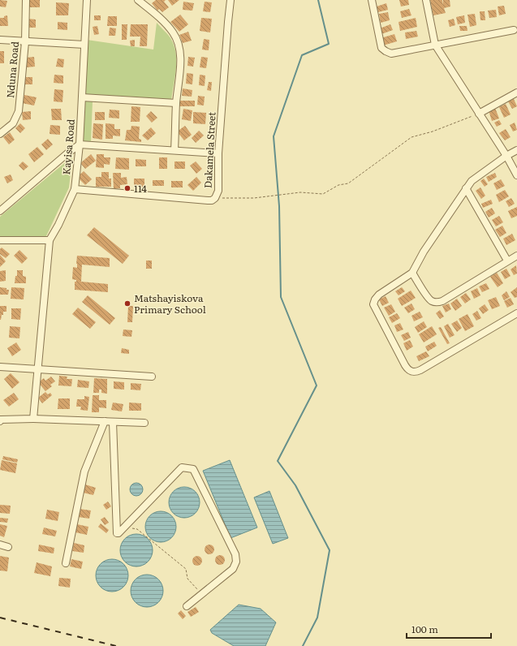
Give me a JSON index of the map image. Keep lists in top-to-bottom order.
{
  "streets": {
    "street": ["Nduna Road", "Kayisa Road", "Dakamela Street"]
  },
  "crossings": [
    ["Kayisa Road", "Dakamela Street"]
  ],
  "places": ["114", "Matshayiskova Primary School"],
  "scale_bar": "100 m"
}
